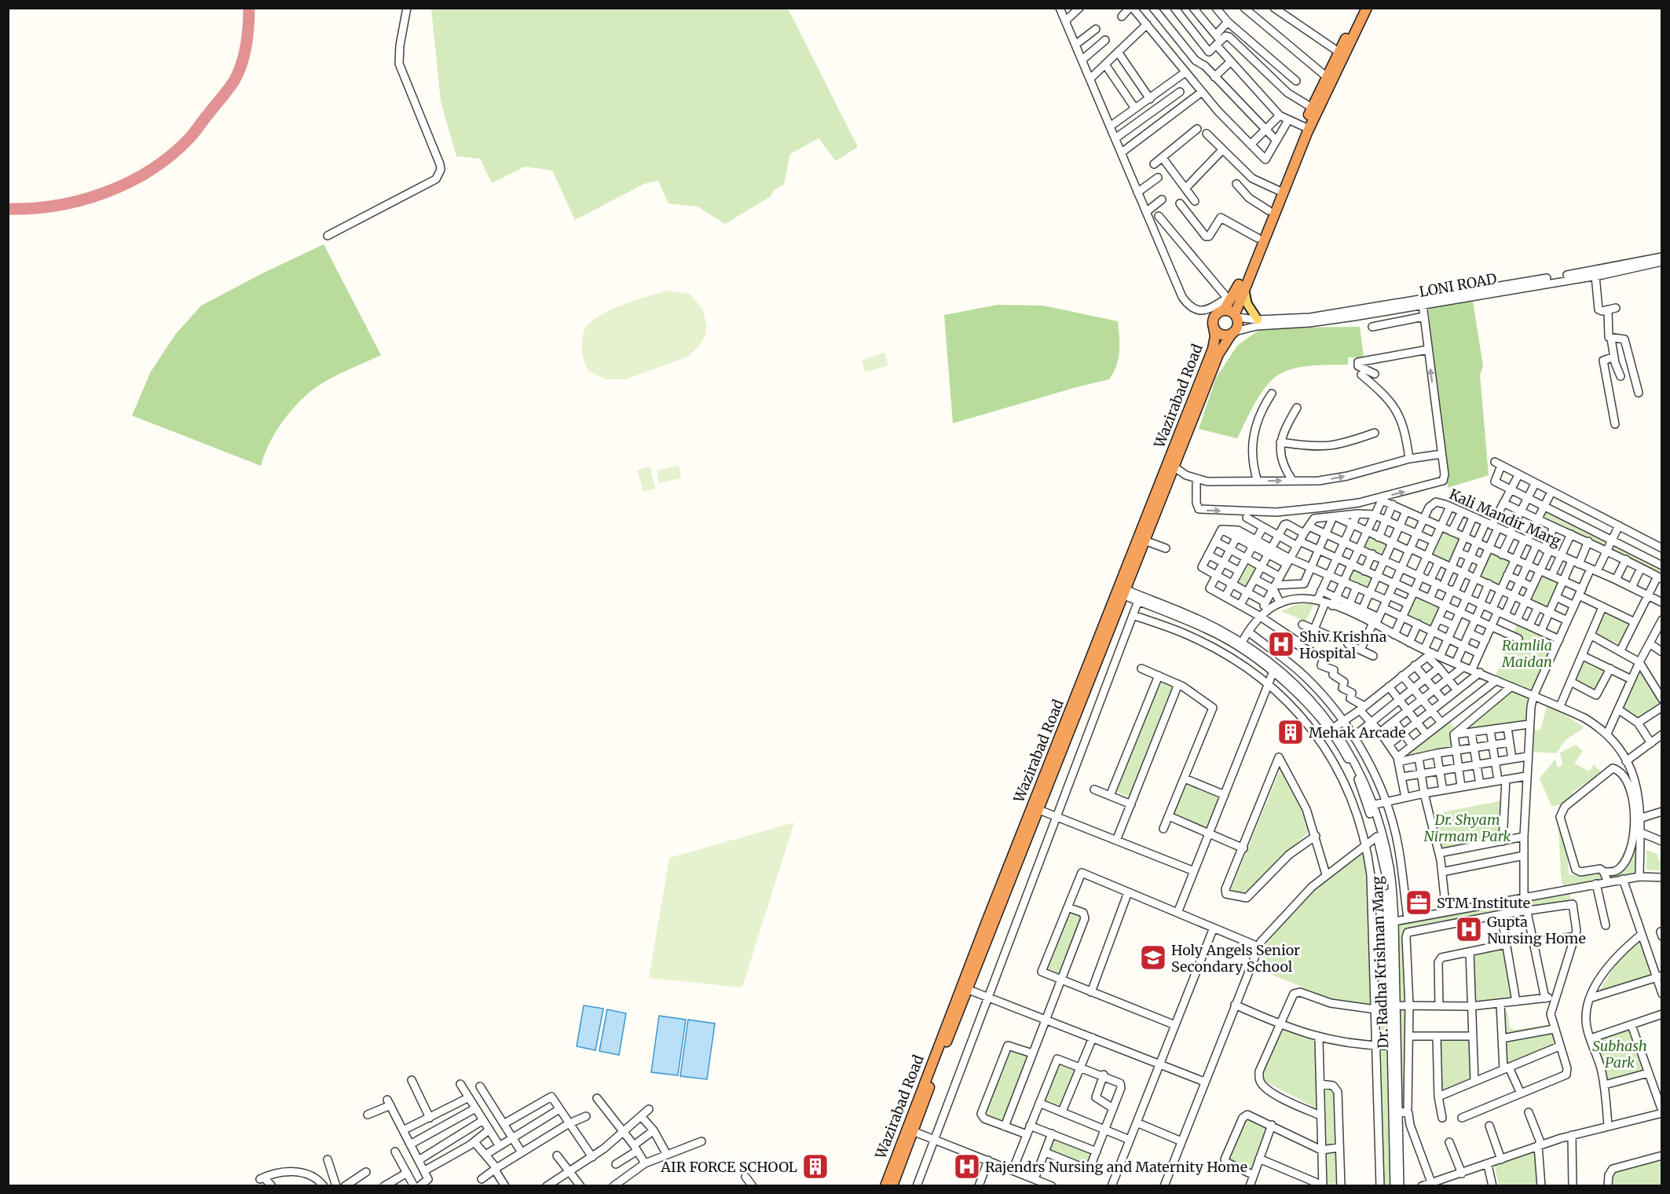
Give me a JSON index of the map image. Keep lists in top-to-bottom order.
{
  "streets": {
    "highway": ["Wazirabad Road"],
    "street": ["LONI ROAD", "Kali Mandir Marg", "Dr. Radha Krishnan Marg"]
  },
  "crossings": [
    ["Wazirabad Road", "Dr. Radha Krishnan Marg"]
  ],
  "parks": ["Ramlila Maidan", "Dr. Shyam Nirmam Park", "Subhash Park"],
  "places": {
    "hospital": ["Shiv Krishna Hospital", "Gupta Nursing Home", "Rajendrs Nursing and Maternity Home"],
    "building": ["Mehak Arcade", "AIR FORCE SCHOOL"],
    "office": ["STM Institute"],
    "school or university": ["Holy Angels Senior Secondary School"]
  }
}
